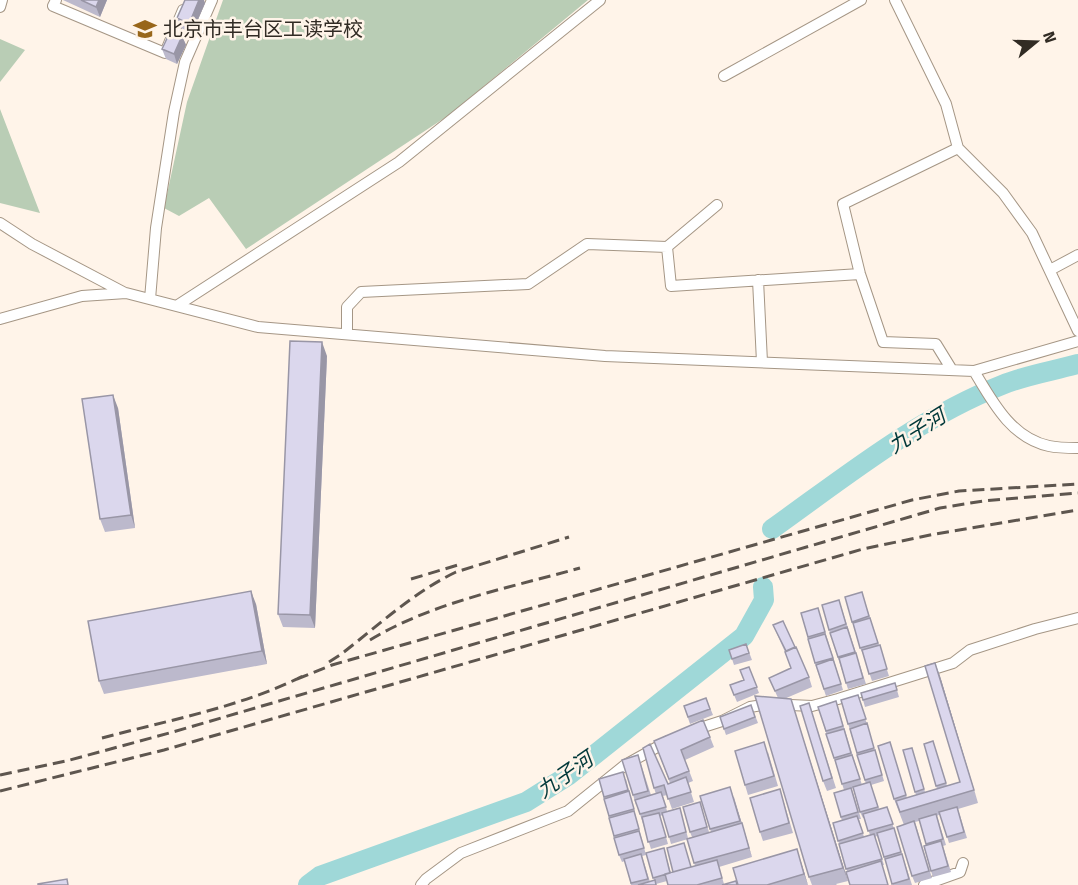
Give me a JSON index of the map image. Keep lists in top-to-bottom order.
{
  "water": ["九子河"],
  "places": {
    "school or university": ["北京市丰台区工读学校"]
  },
  "north": "right"
}
